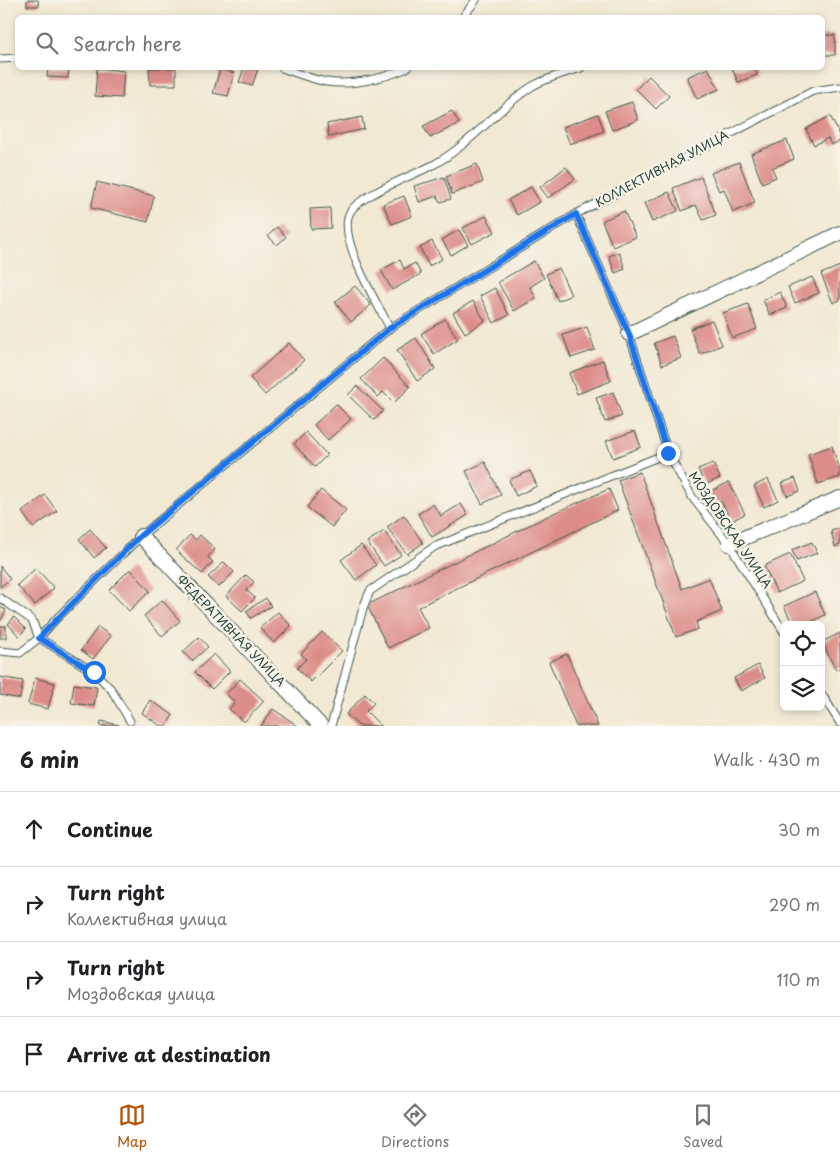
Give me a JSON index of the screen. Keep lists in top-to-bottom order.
{
  "streets": {
    "street": ["ФЕДЕРАТИВНАЯ УЛИЦА"],
    "lane": ["КОЛЛЕКТИВНАЯ УЛИЦА", "МОЗДОВСКАЯ УЛИЦА"]
  },
  "crossings": [
    ["КОЛЛЕКТИВНАЯ УЛИЦА", "МОЗДОВСКАЯ УЛИЦА"],
    ["КОЛЛЕКТИВНАЯ УЛИЦА", "ФЕДЕРАТИВНАЯ УЛИЦА"]
  ],
  "page": {
    "search": "Search here",
    "heading": ["6 min", "Walk · 430 m"],
    "list": [
      ["Continue", "30 m"],
      ["Turn right", "Коллективная улица", "290 m"],
      ["Turn right", "Моздовская улица", "110 m"],
      "Arrive at destination"
    ],
    "nav": ["Map", "Directions", "Saved"]
  }
}
